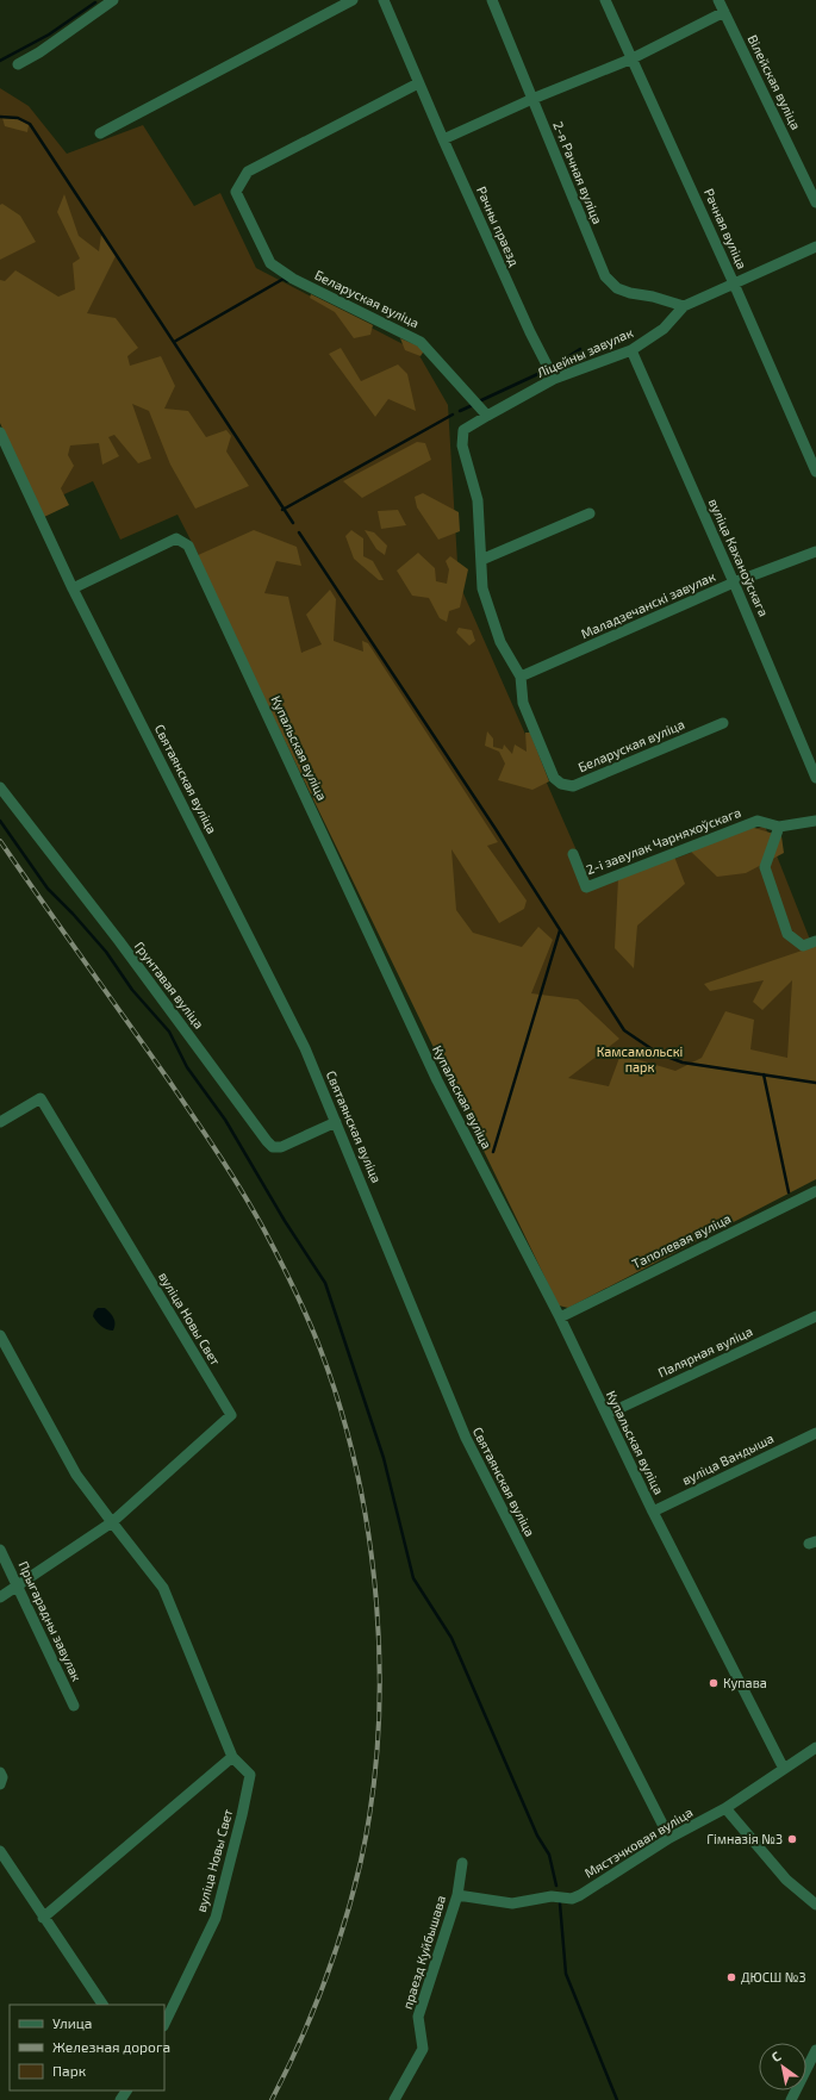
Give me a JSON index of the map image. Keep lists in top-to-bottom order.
{
  "streets": {
    "street": [
      "Вілейская вуліца",
      "2-я Рачная вуліца",
      "Рачны праезд",
      "Рачная вуліца",
      "Беларуская вуліца",
      "Ліцейны завулак",
      "вуліца Каханоўскага",
      "Маладзечанскі завулак",
      "Купальская вуліца",
      "Святаянская вуліца",
      "2-і завулак Чарняхоўскага",
      "Грунтавая вуліца",
      "Таполевая вуліца",
      "вуліца Новы Свет",
      "Палярная вуліца",
      "вуліца Вандыша",
      "Прыгарадны завулак",
      "Мястэчковая вуліца",
      "праезд Куйбышава"
    ]
  },
  "crossings": [
    ["2-я Рачная вуліца", "Ліцейны завулак"],
    ["Рачны праезд", "Беларуская вуліца"],
    ["Рачны праезд", "Ліцейны завулак"],
    ["Рачная вуліца", "Ліцейны завулак"],
    ["Беларуская вуліца", "Ліцейны завулак"],
    ["Беларуская вуліца", "Маладзечанскі завулак"],
    ["Ліцейны завулак", "вуліца Каханоўскага"],
    ["вуліца Каханоўскага", "Маладзечанскі завулак"],
    ["Купальская вуліца", "Святаянская вуліца"],
    ["Купальская вуліца", "Таполевая вуліца"],
    ["Купальская вуліца", "Палярная вуліца"],
    ["Купальская вуліца", "вуліца Вандыша"],
    ["Купальская вуліца", "Мястэчковая вуліца"],
    ["Святаянская вуліца", "Грунтавая вуліца"],
    ["Святаянская вуліца", "Мястэчковая вуліца"],
    ["Мястэчковая вуліца", "праезд Куйбышава"]
  ],
  "parks": ["Камсамольскі парк"],
  "places": ["Купава", "Гімназія №3", "ДЮСШ №3"],
  "legend": ["Улица", "Железная дорога", "Парк"],
  "north": "top left"
}
